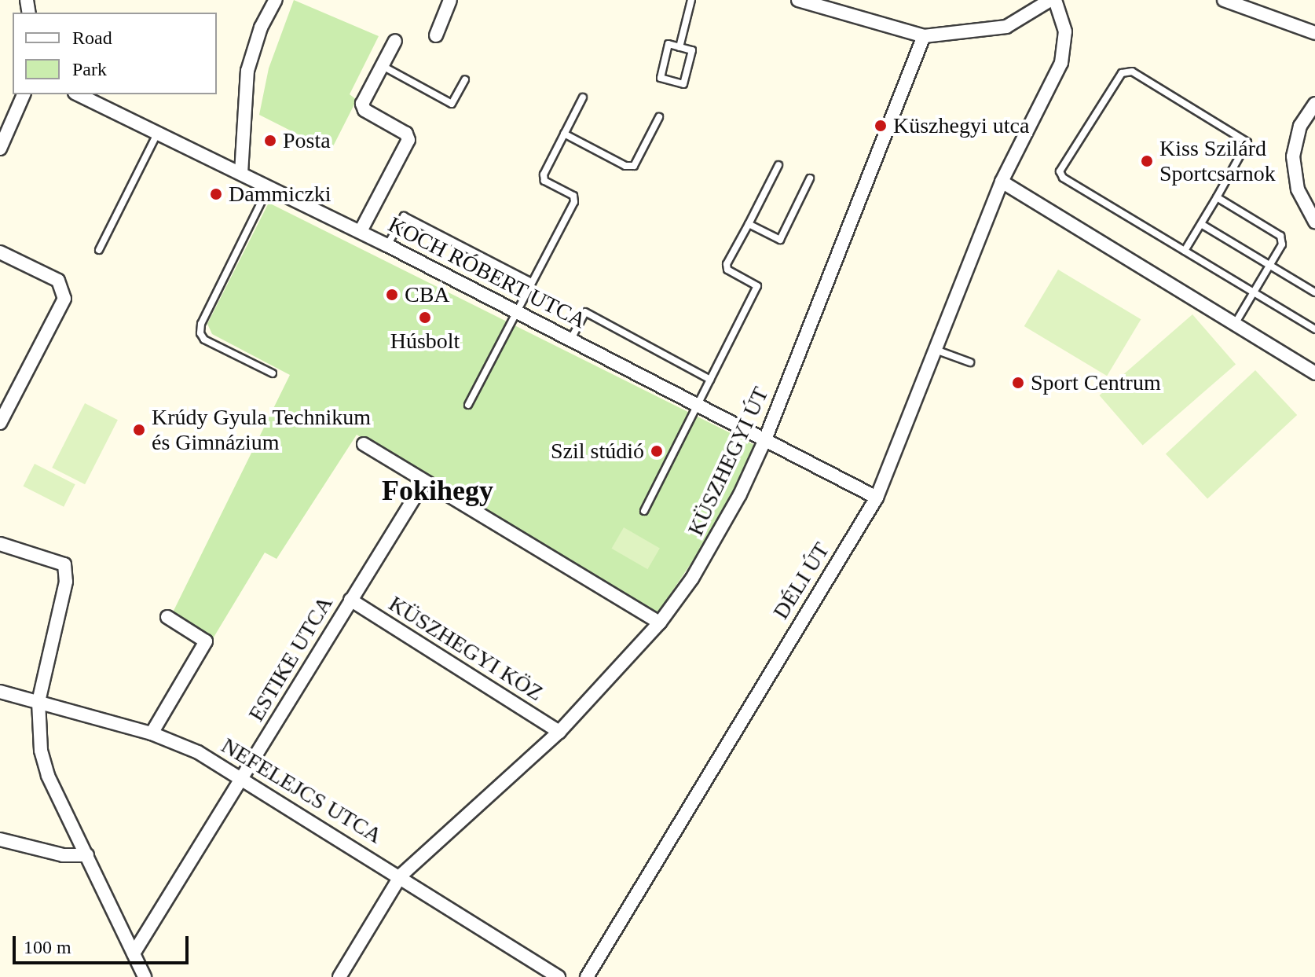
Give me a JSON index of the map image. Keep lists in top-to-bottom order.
{
  "streets": {
    "street": [
      "KOCH RÓBERT UTCA",
      "KÜSZHEGYI ÚT",
      "DÉLI ÚT",
      "KÜSZHEGYI KÖZ",
      "ESTIKE UTCA",
      "NEFELEJCS UTCA"
    ]
  },
  "crossings": [
    ["KOCH RÓBERT UTCA", "KÜSZHEGYI ÚT"],
    ["KOCH RÓBERT UTCA", "DÉLI ÚT"],
    ["KÜSZHEGYI ÚT", "KÜSZHEGYI KÖZ"],
    ["KÜSZHEGYI ÚT", "NEFELEJCS UTCA"],
    ["KÜSZHEGYI KÖZ", "ESTIKE UTCA"],
    ["ESTIKE UTCA", "NEFELEJCS UTCA"]
  ],
  "districts": ["Fokihegy"],
  "places": [
    "Küszhegyi utca",
    "Posta",
    "Kiss Szilárd Sportcsarnok",
    "Dammiczki",
    "CBA",
    "Húsbolt",
    "Sport Centrum",
    "Krúdy Gyula Technikum és Gimnázium",
    "Szil stúdió"
  ],
  "legend": ["Road", "Park"],
  "scale_bar": "100 m"
}
